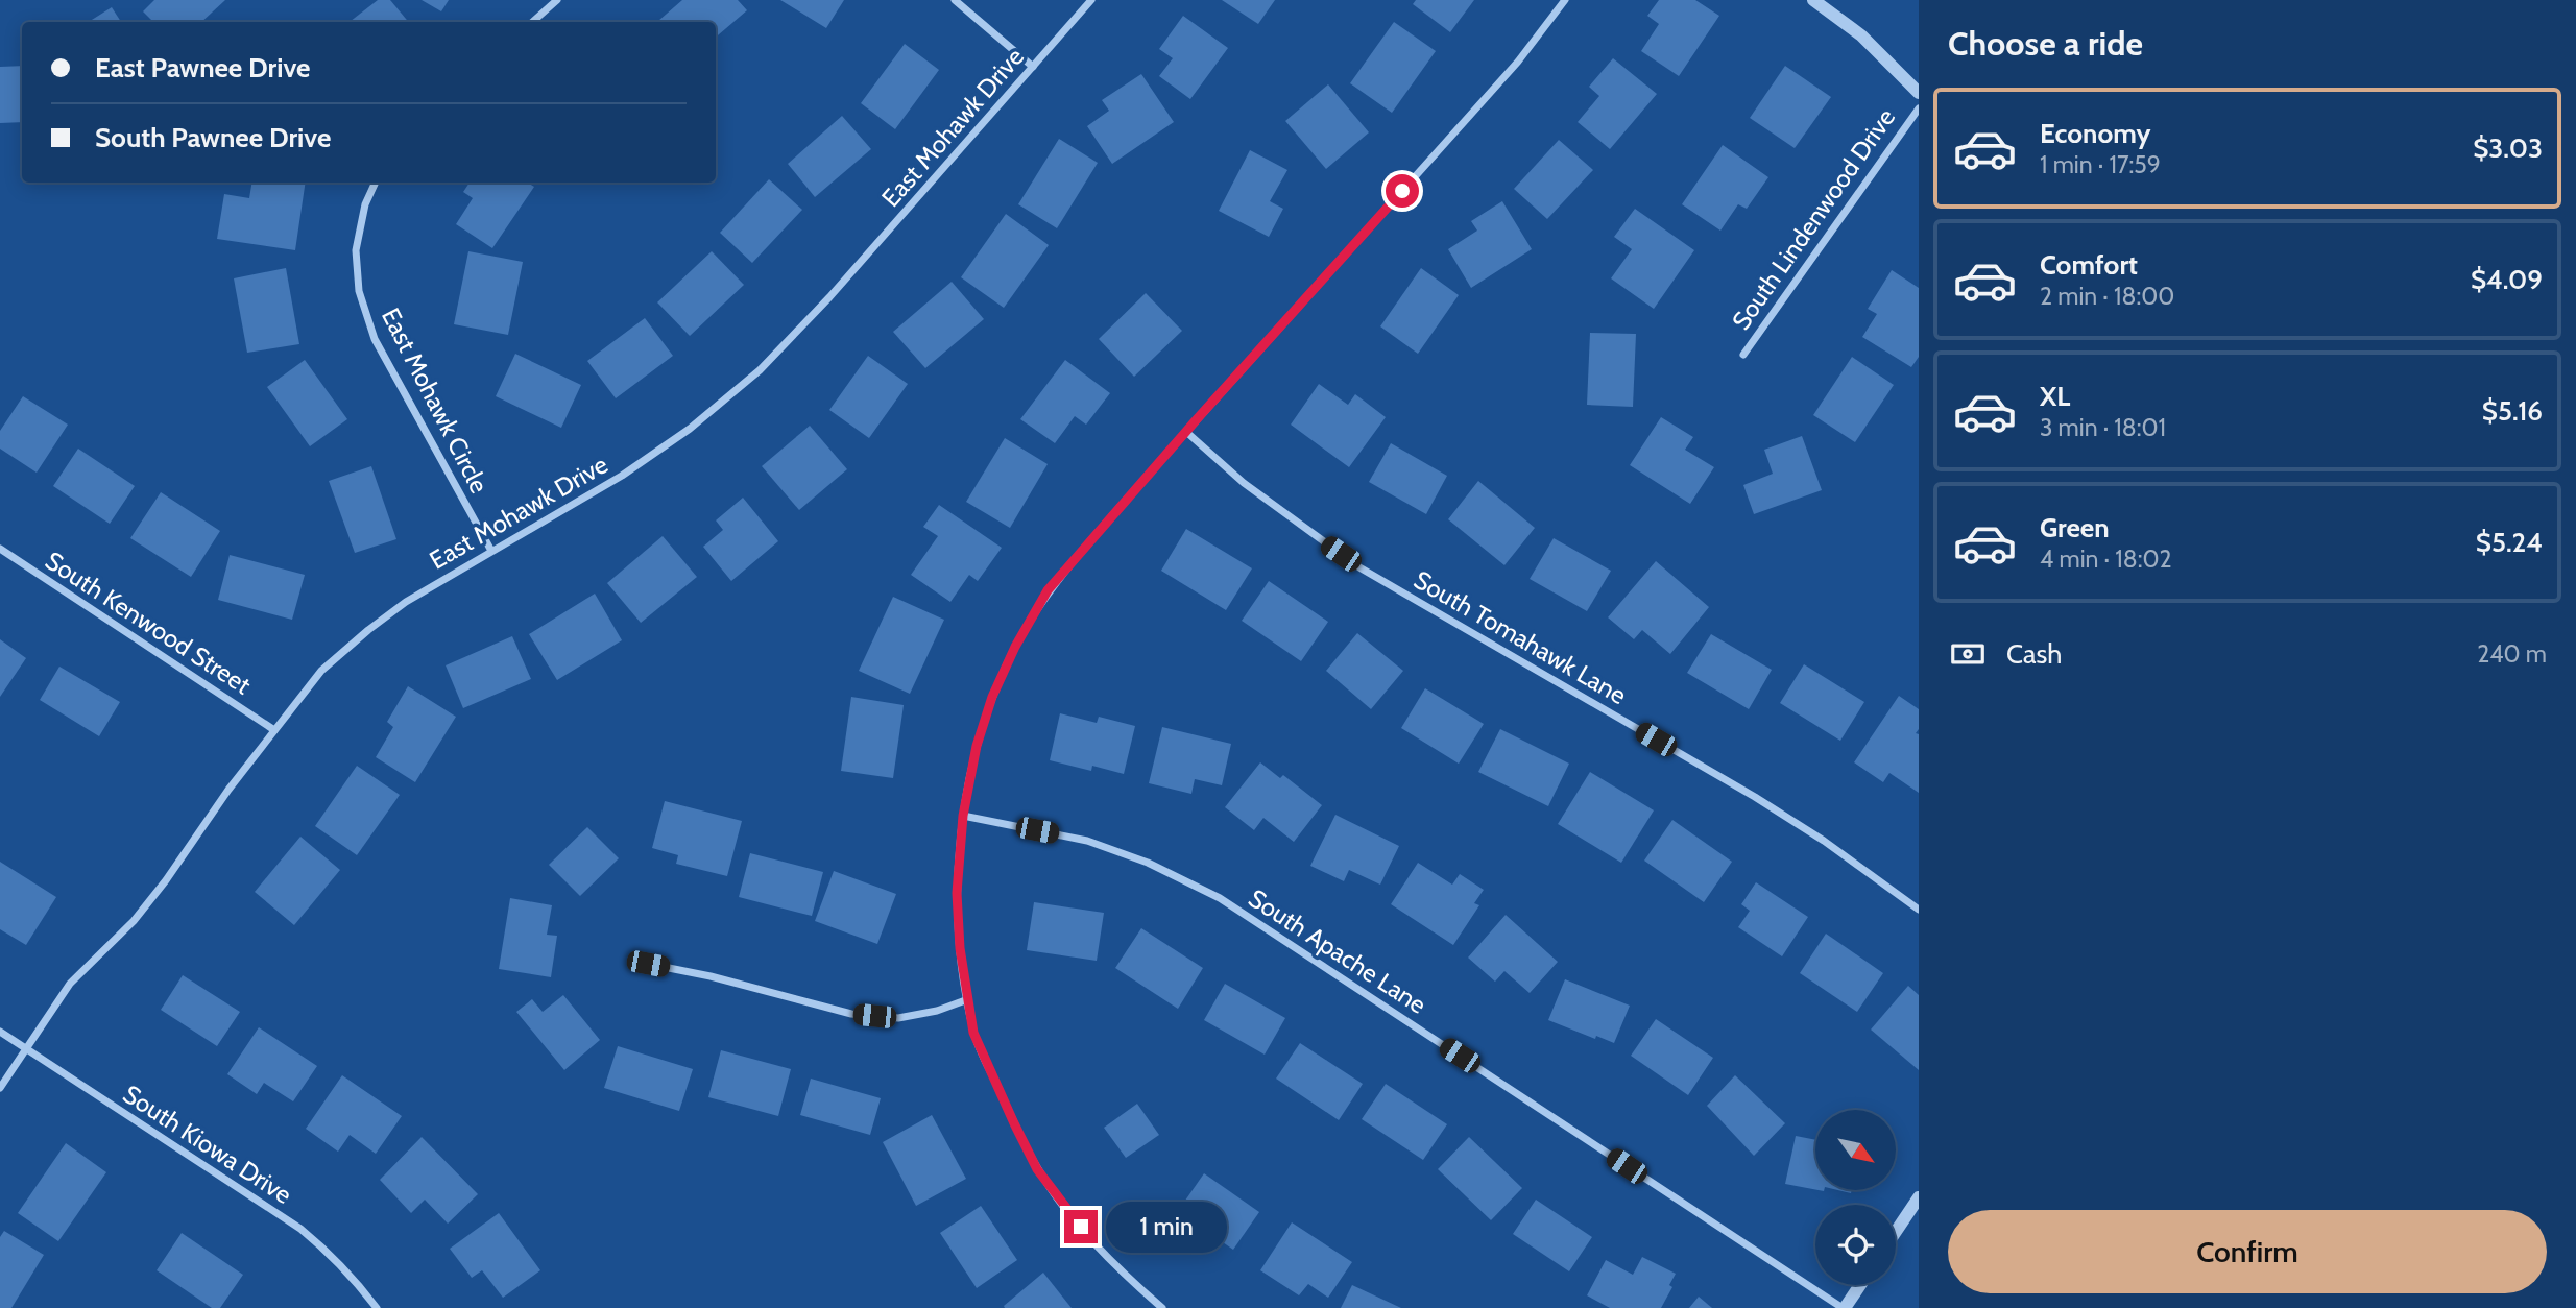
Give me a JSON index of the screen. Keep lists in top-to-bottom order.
{
  "streets": {
    "street": [
      "East Mohawk Drive",
      "South Lindenwood Drive",
      "East Mohawk Circle",
      "South Kenwood Street",
      "South Tomahawk Lane",
      "South Apache Lane",
      "South Kiowa Drive"
    ]
  },
  "crossings": [
    ["East Mohawk Drive", "East Mohawk Circle"],
    ["East Mohawk Drive", "South Kenwood Street"],
    ["East Mohawk Drive", "South Kiowa Drive"]
  ],
  "north": "bottom right",
  "page": {
    "heading": "Choose a ride",
    "banner": ["East Pawnee Drive", "South Pawnee Drive"],
    "list": [
      {
        "name": "Economy",
        "note": "1 min · 17:59",
        "value": "$3.03"
      },
      {
        "name": "Comfort",
        "note": "2 min · 18:00",
        "value": "$4.09"
      },
      {
        "name": "XL",
        "note": "3 min · 18:01",
        "value": "$5.16"
      },
      {
        "name": "Green",
        "note": "4 min · 18:02",
        "value": "$5.24"
      }
    ],
    "pay": ["Cash", "240 m"],
    "buttons": "Confirm",
    "bubble": "1 min"
  }
}
